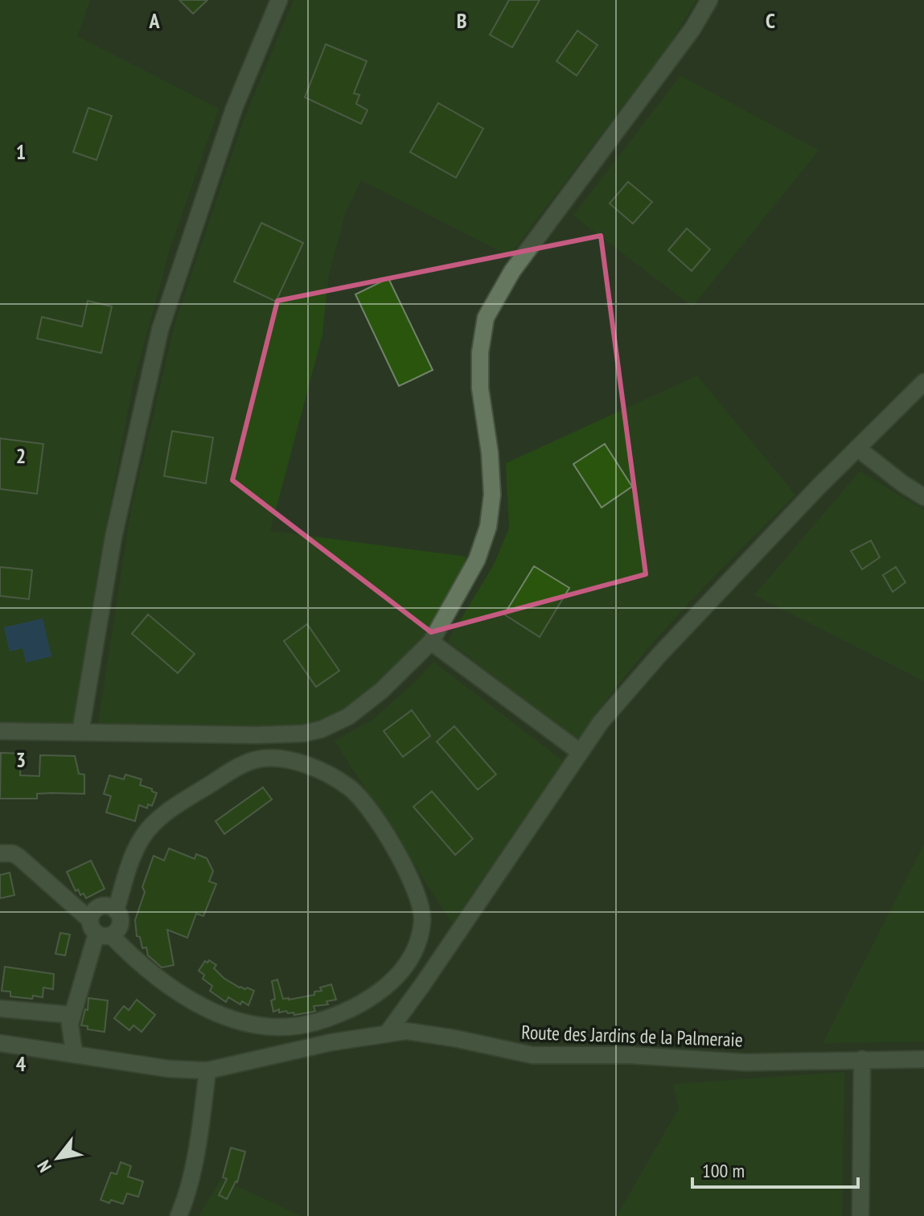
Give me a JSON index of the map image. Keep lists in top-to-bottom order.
{
  "streets": {
    "street": ["Route des Jardins de la Palmeraie"]
  },
  "scale_bar": "100 m",
  "north": "bottom left",
  "grid": {
    "columns": ["A", "B", "C"],
    "rows": [
      "1",
      "2",
      "3",
      "4"
    ]
  }
}
